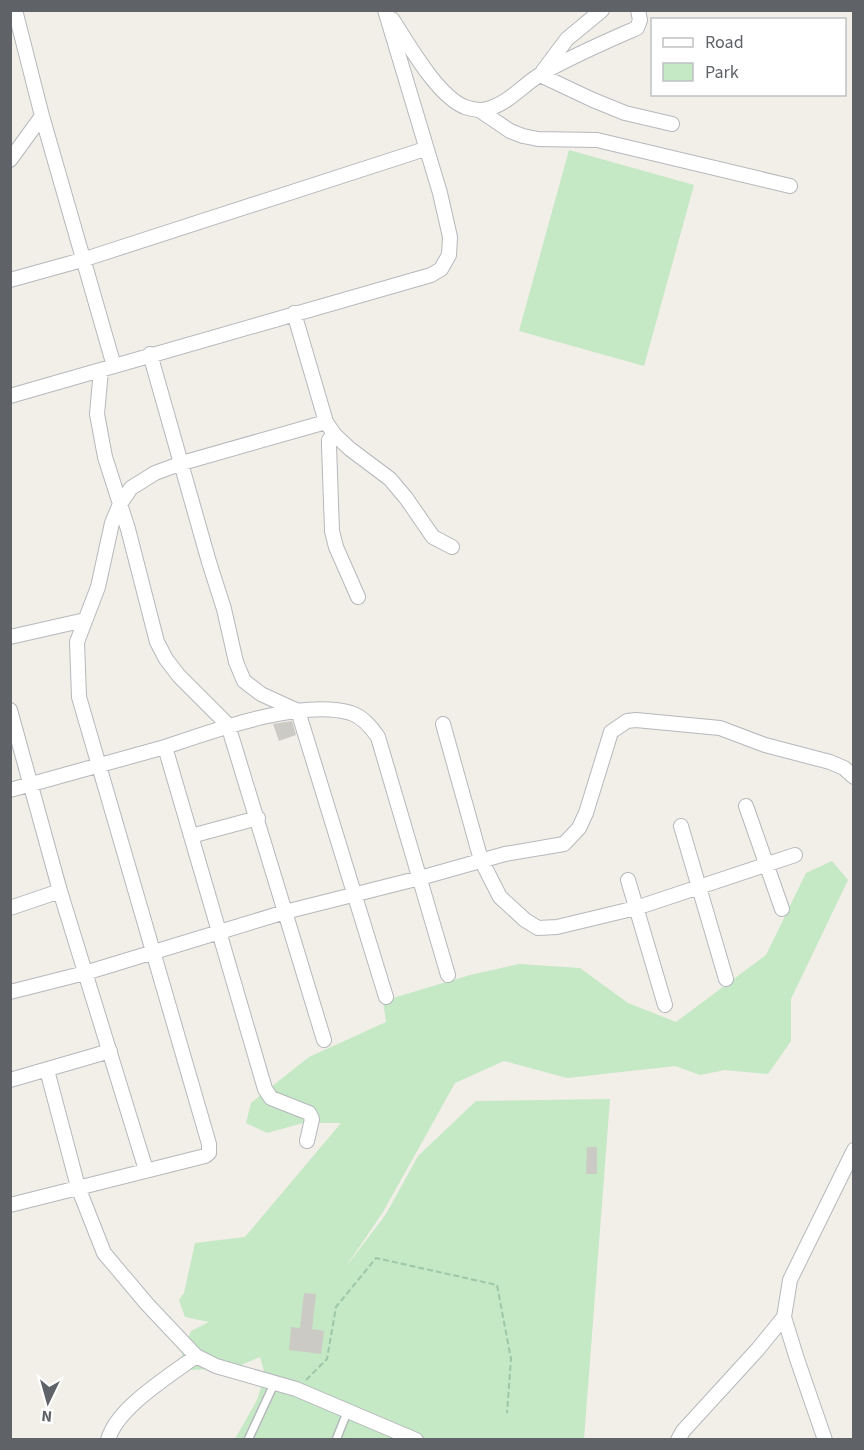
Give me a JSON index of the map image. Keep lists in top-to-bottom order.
{
  "legend": ["Road", "Park"],
  "north": "bottom"
}
